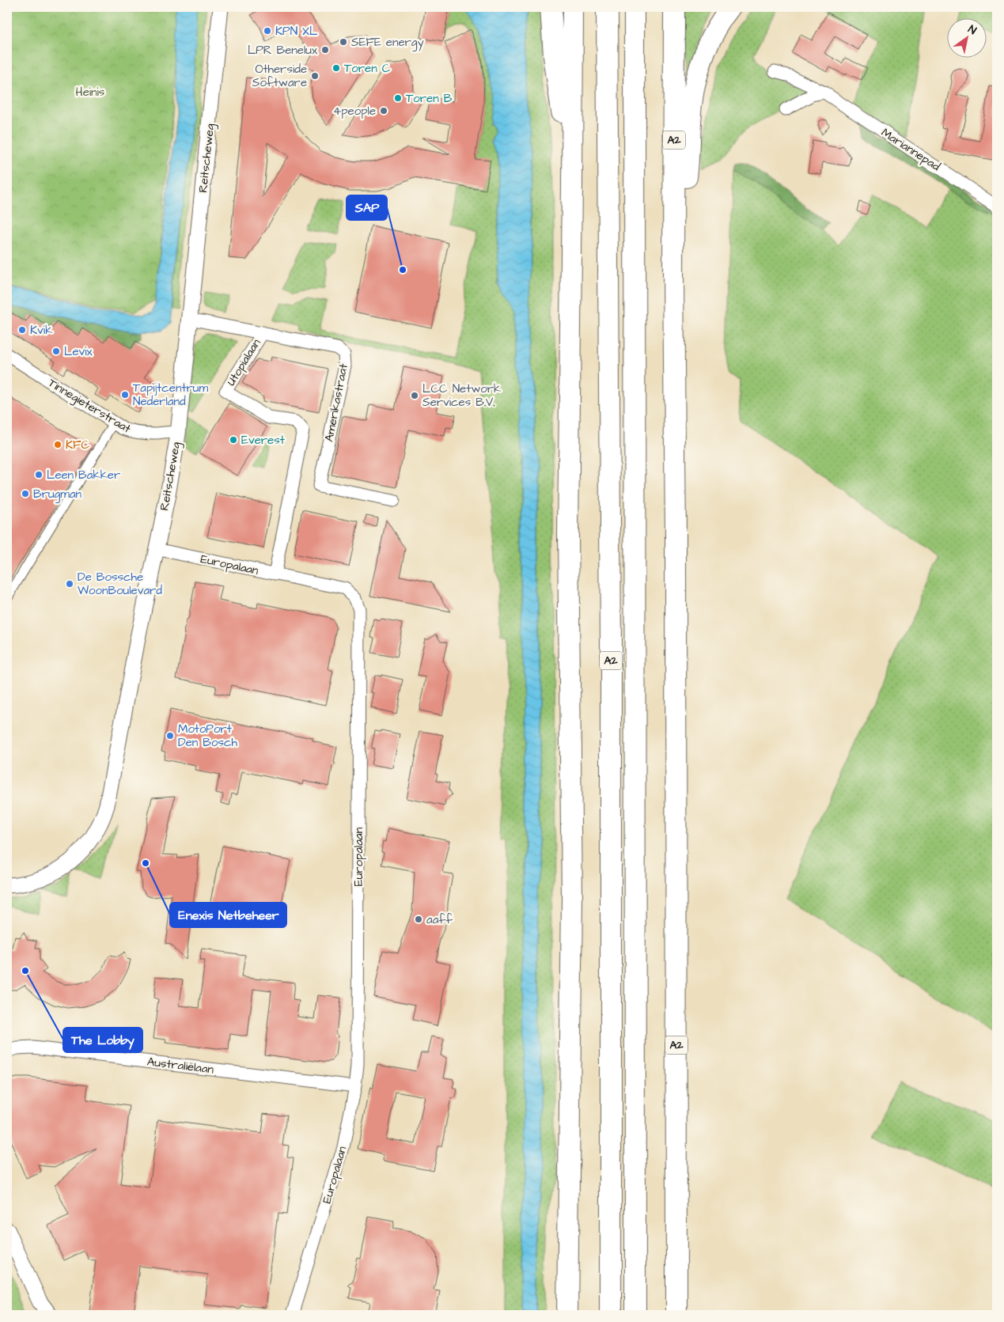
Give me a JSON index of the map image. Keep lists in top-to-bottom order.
{
  "streets": {
    "highway": ["A2"],
    "street": [
      "Mariannepad",
      "Reitscheweg",
      "Utopialaan",
      "Amerikastraat",
      "Tinnegieterstraat",
      "Europalaan",
      "Australiëlaan"
    ]
  },
  "crossings": [
    ["Reitscheweg", "Amerikastraat"],
    ["Reitscheweg", "Tinnegieterstraat"],
    ["Reitscheweg", "Europalaan"],
    ["Utopialaan", "Amerikastraat"],
    ["Utopialaan", "Europalaan"],
    ["Europalaan", "Australiëlaan"]
  ],
  "parks": ["Heinis"],
  "places": [
    "KPN XL",
    "SEFE energy",
    "LPR Benelux",
    "Toren C",
    "Otherside Software",
    "Toren B",
    "4people",
    "SAP",
    "Kvik",
    "Levix",
    "Tapijtcentrum Nederland",
    "LCC Network Services B.V.",
    "Everest",
    "KFC",
    "Leen Bakker",
    "Brugman",
    "De Bossche WoonBoulevard",
    "MotoPort Den Bosch",
    "Enexis Netbeheer",
    "aaff",
    "The Lobby"
  ],
  "north": "top right"
}
